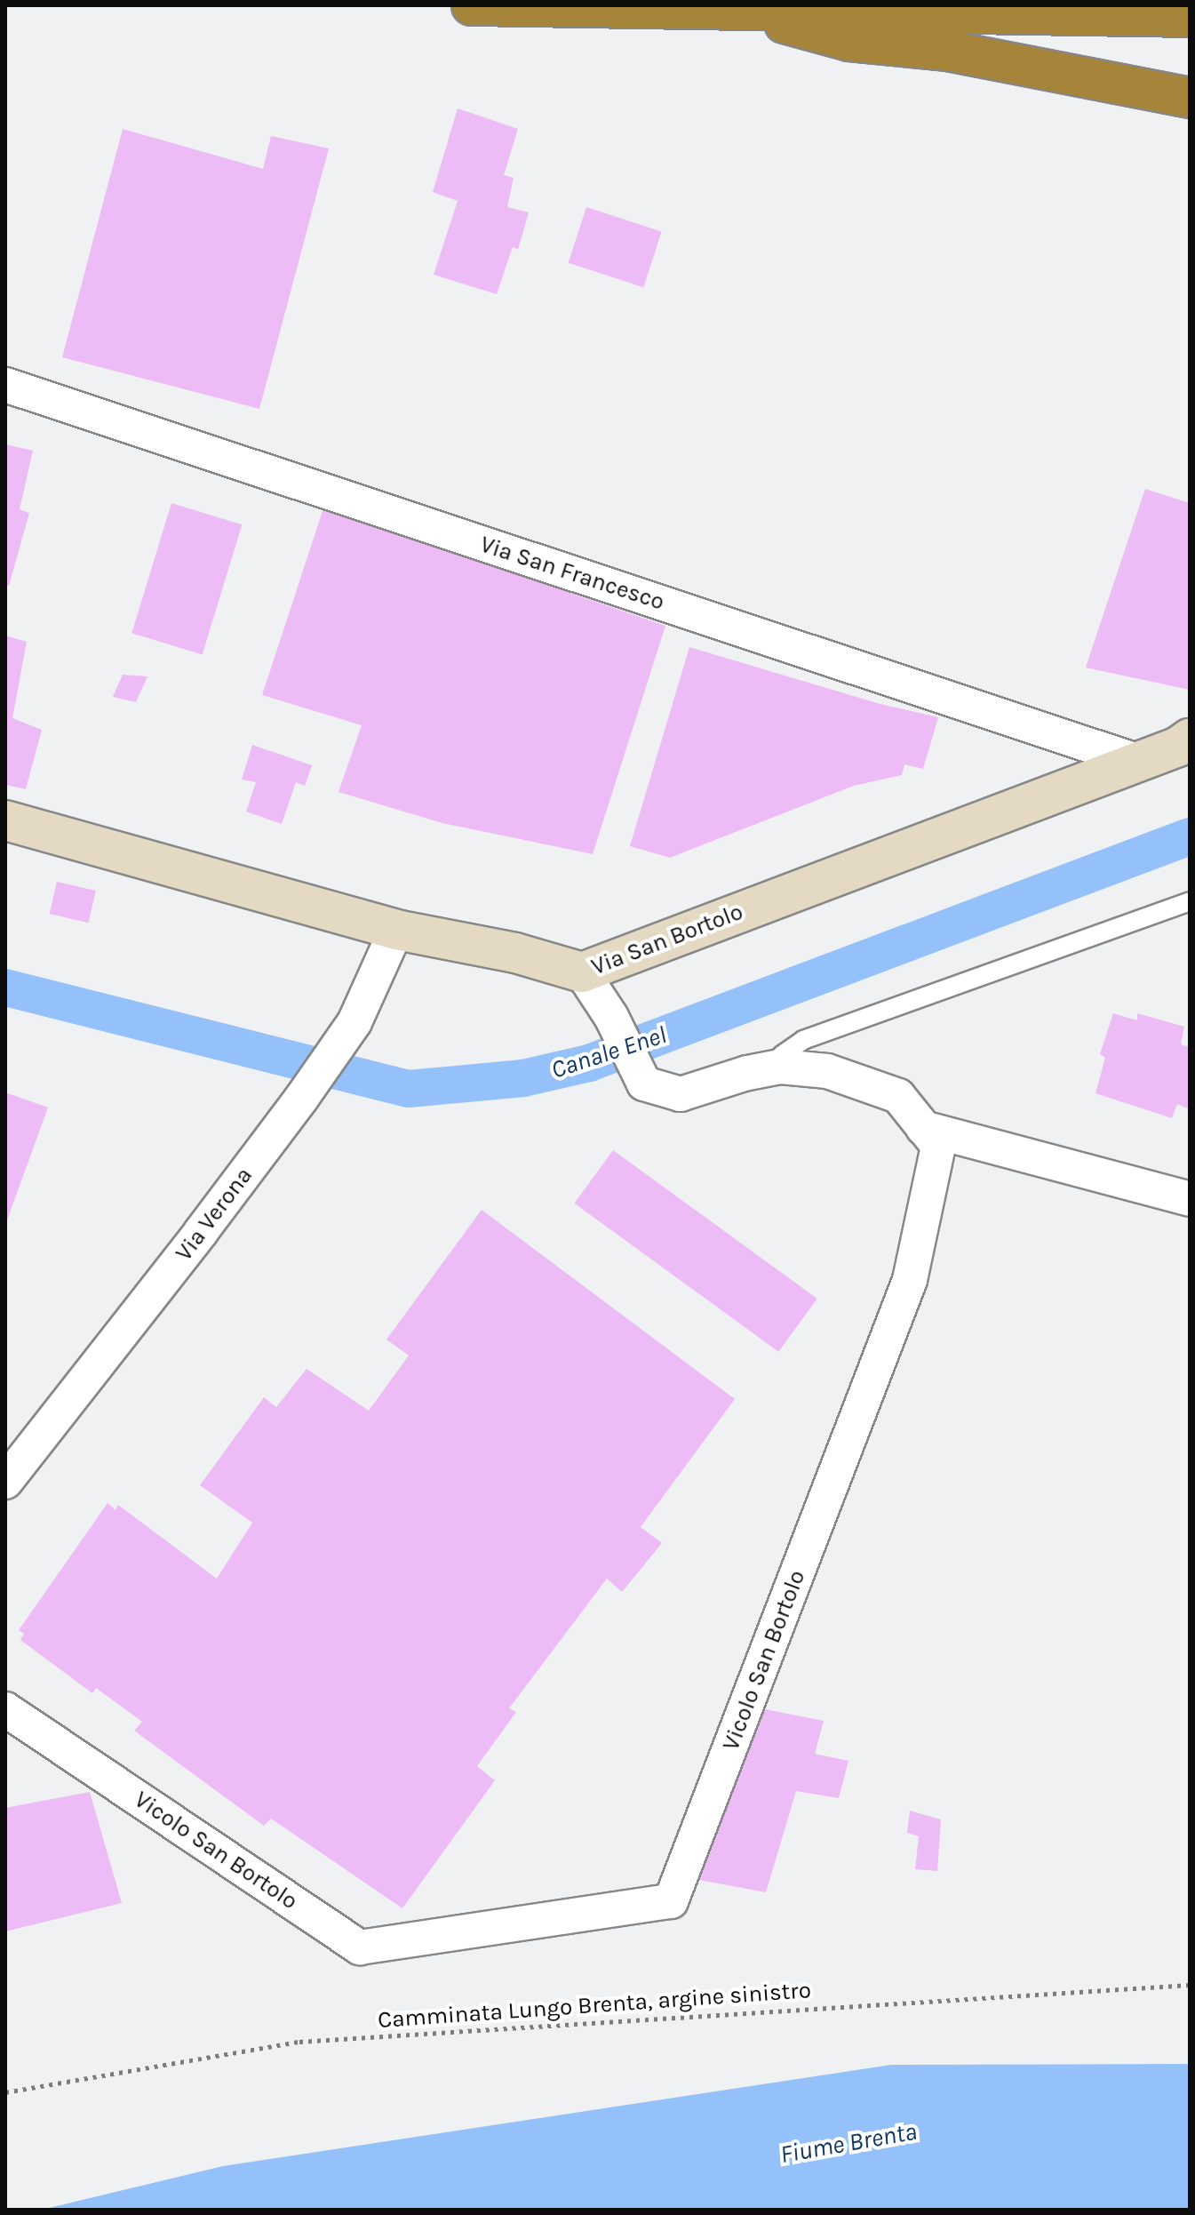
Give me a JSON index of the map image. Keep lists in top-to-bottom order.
{
  "streets": {
    "street": [
      "Via San Francesco",
      "Via San Bortolo",
      "Via Verona",
      "Vicolo San Bortolo"
    ],
    "path": ["Camminata Lungo Brenta, argine sinistro"]
  },
  "crossings": [
    ["Via San Francesco", "Via San Bortolo"],
    ["Via San Bortolo", "Via Verona"],
    ["Via San Bortolo", "Vicolo San Bortolo"]
  ],
  "water": ["Canale Enel", "Fiume Brenta"]
}
